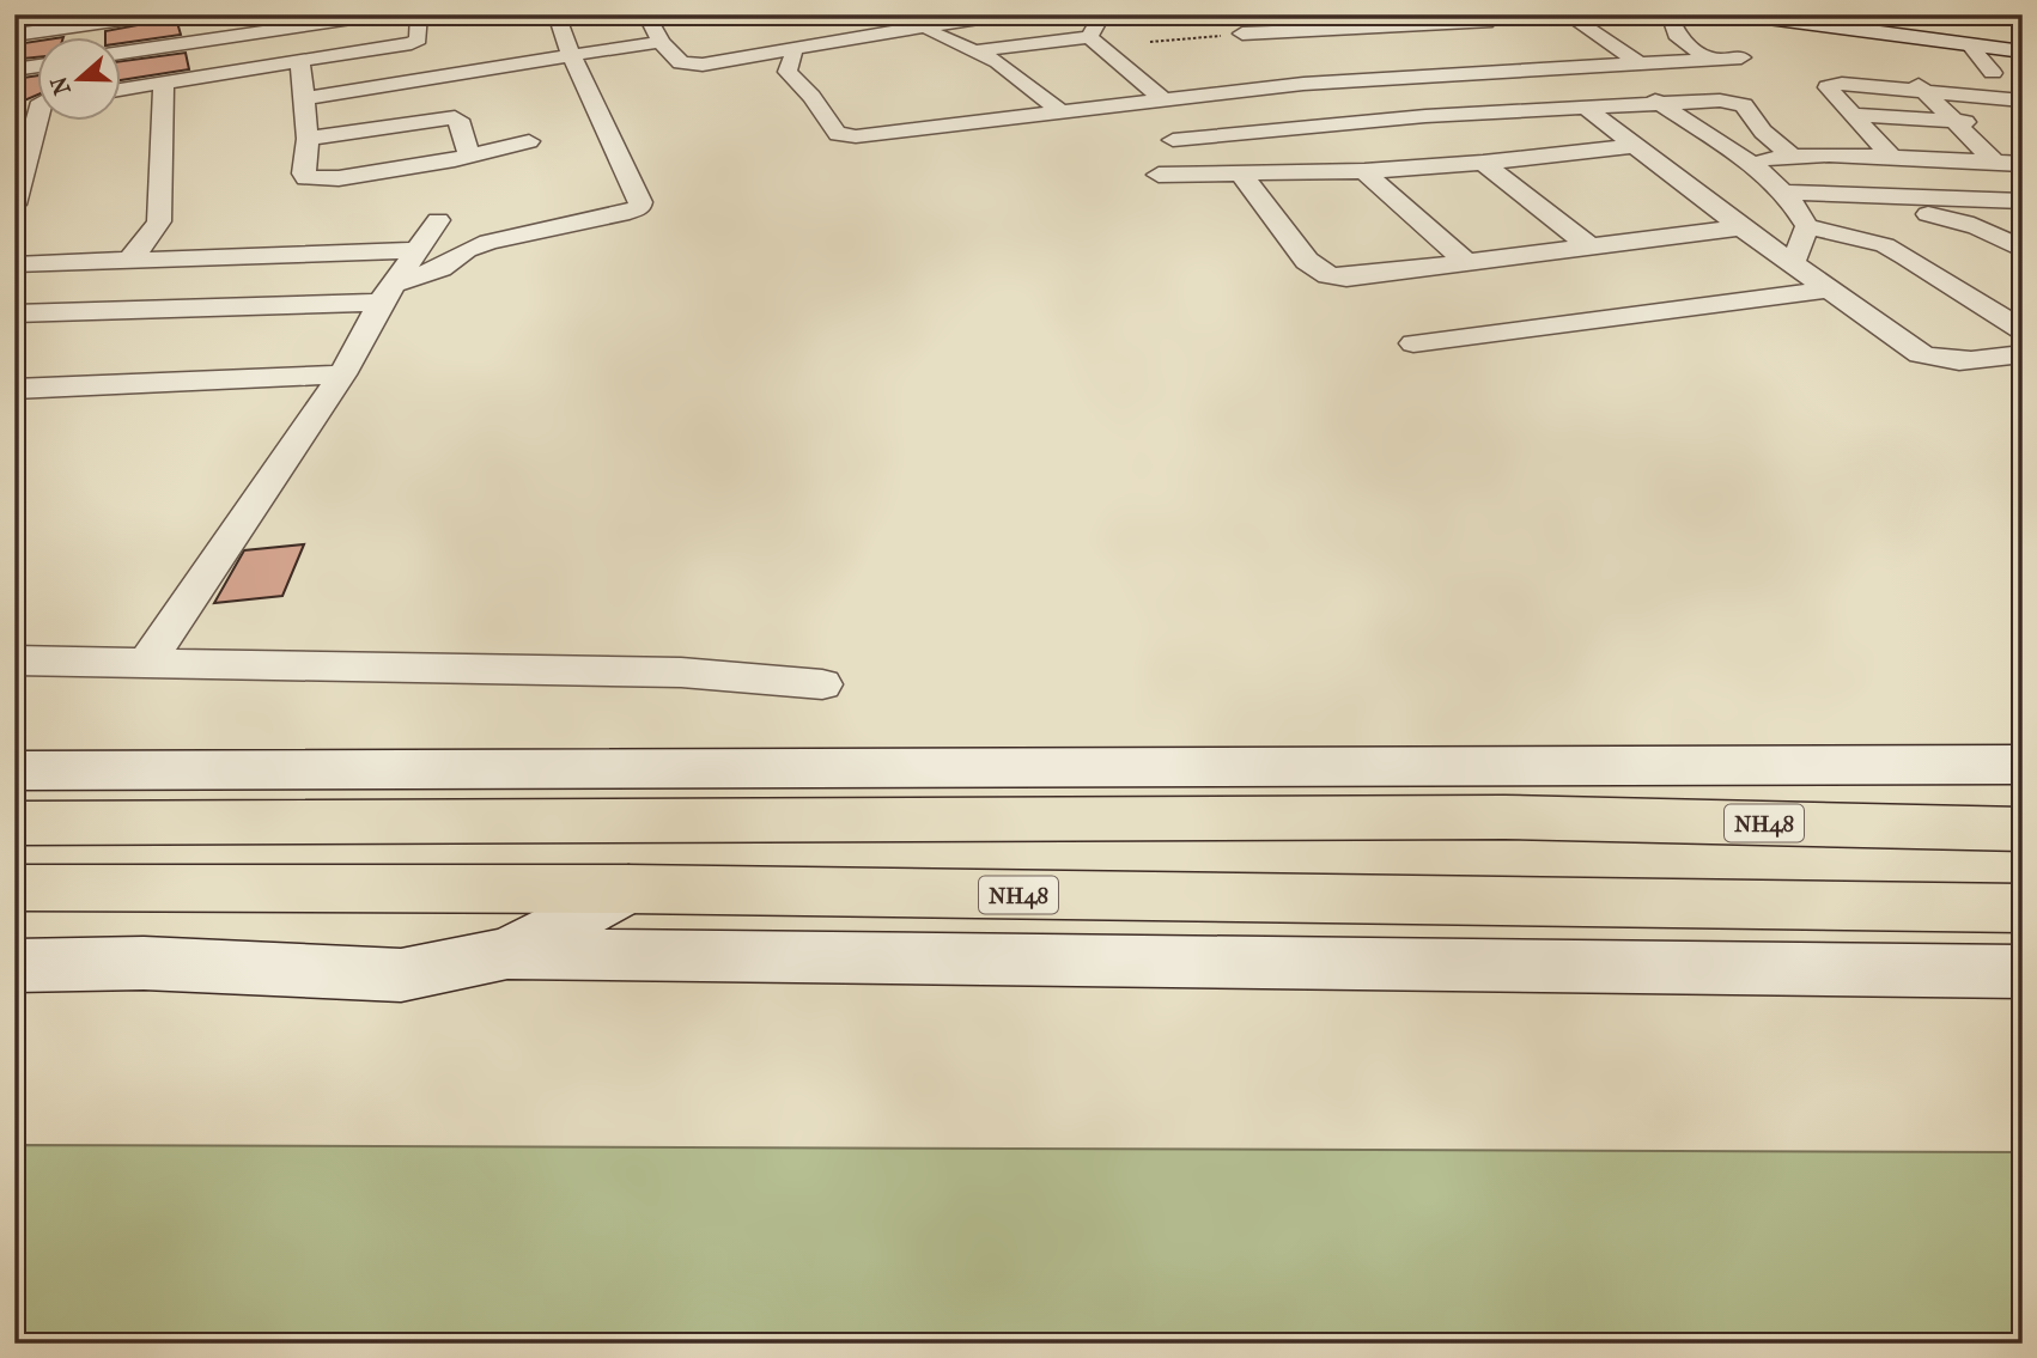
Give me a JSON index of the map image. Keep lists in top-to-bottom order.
{
  "streets": {
    "highway": ["NH48"]
  },
  "north": "left"
}
